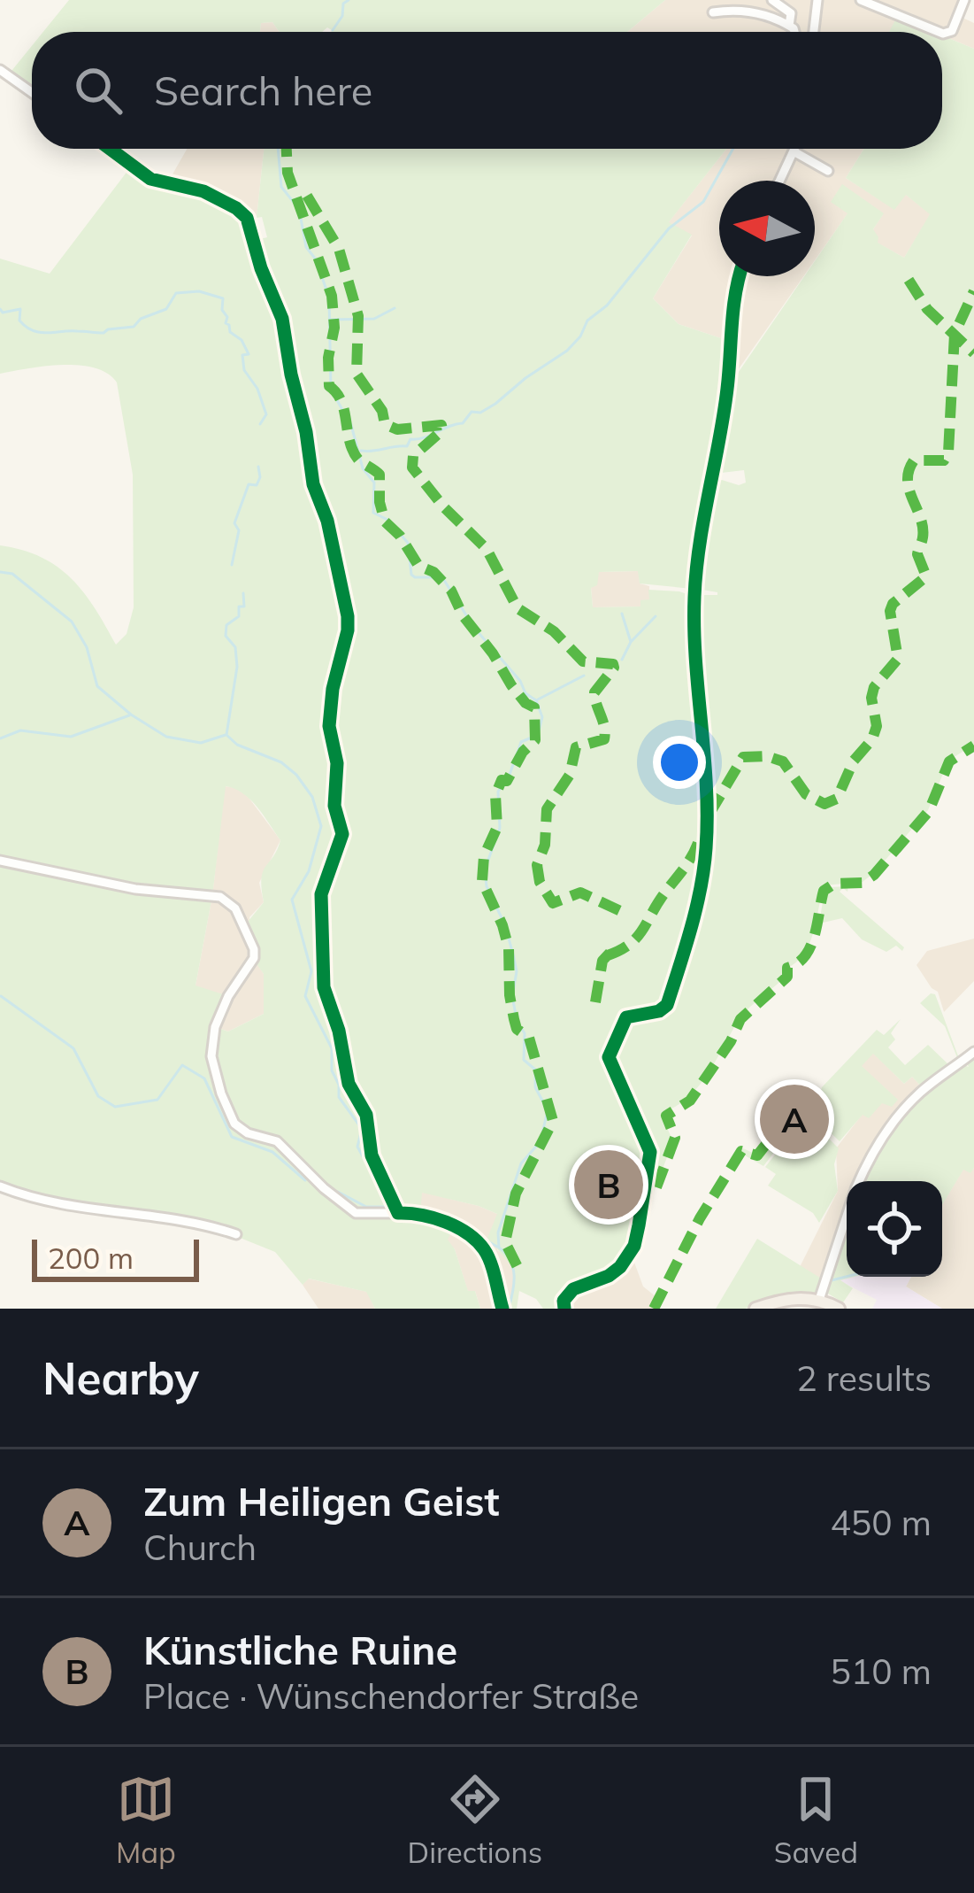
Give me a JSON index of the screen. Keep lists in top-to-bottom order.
{
  "scale_bar": "200 m",
  "north": "left",
  "page": {
    "search": "Search here",
    "pins": ["A", "B"],
    "scale": "200 m",
    "heading": ["Nearby", "2 results"],
    "list": [
      {
        "mark": "A",
        "name": "Zum Heiligen Geist",
        "note": "Church",
        "value": "450 m"
      },
      {
        "mark": "B",
        "name": "Künstliche Ruine",
        "note": "Place · Wünschendorfer Straße",
        "value": "510 m"
      }
    ],
    "nav": ["Map", "Directions", "Saved"]
  }
}
